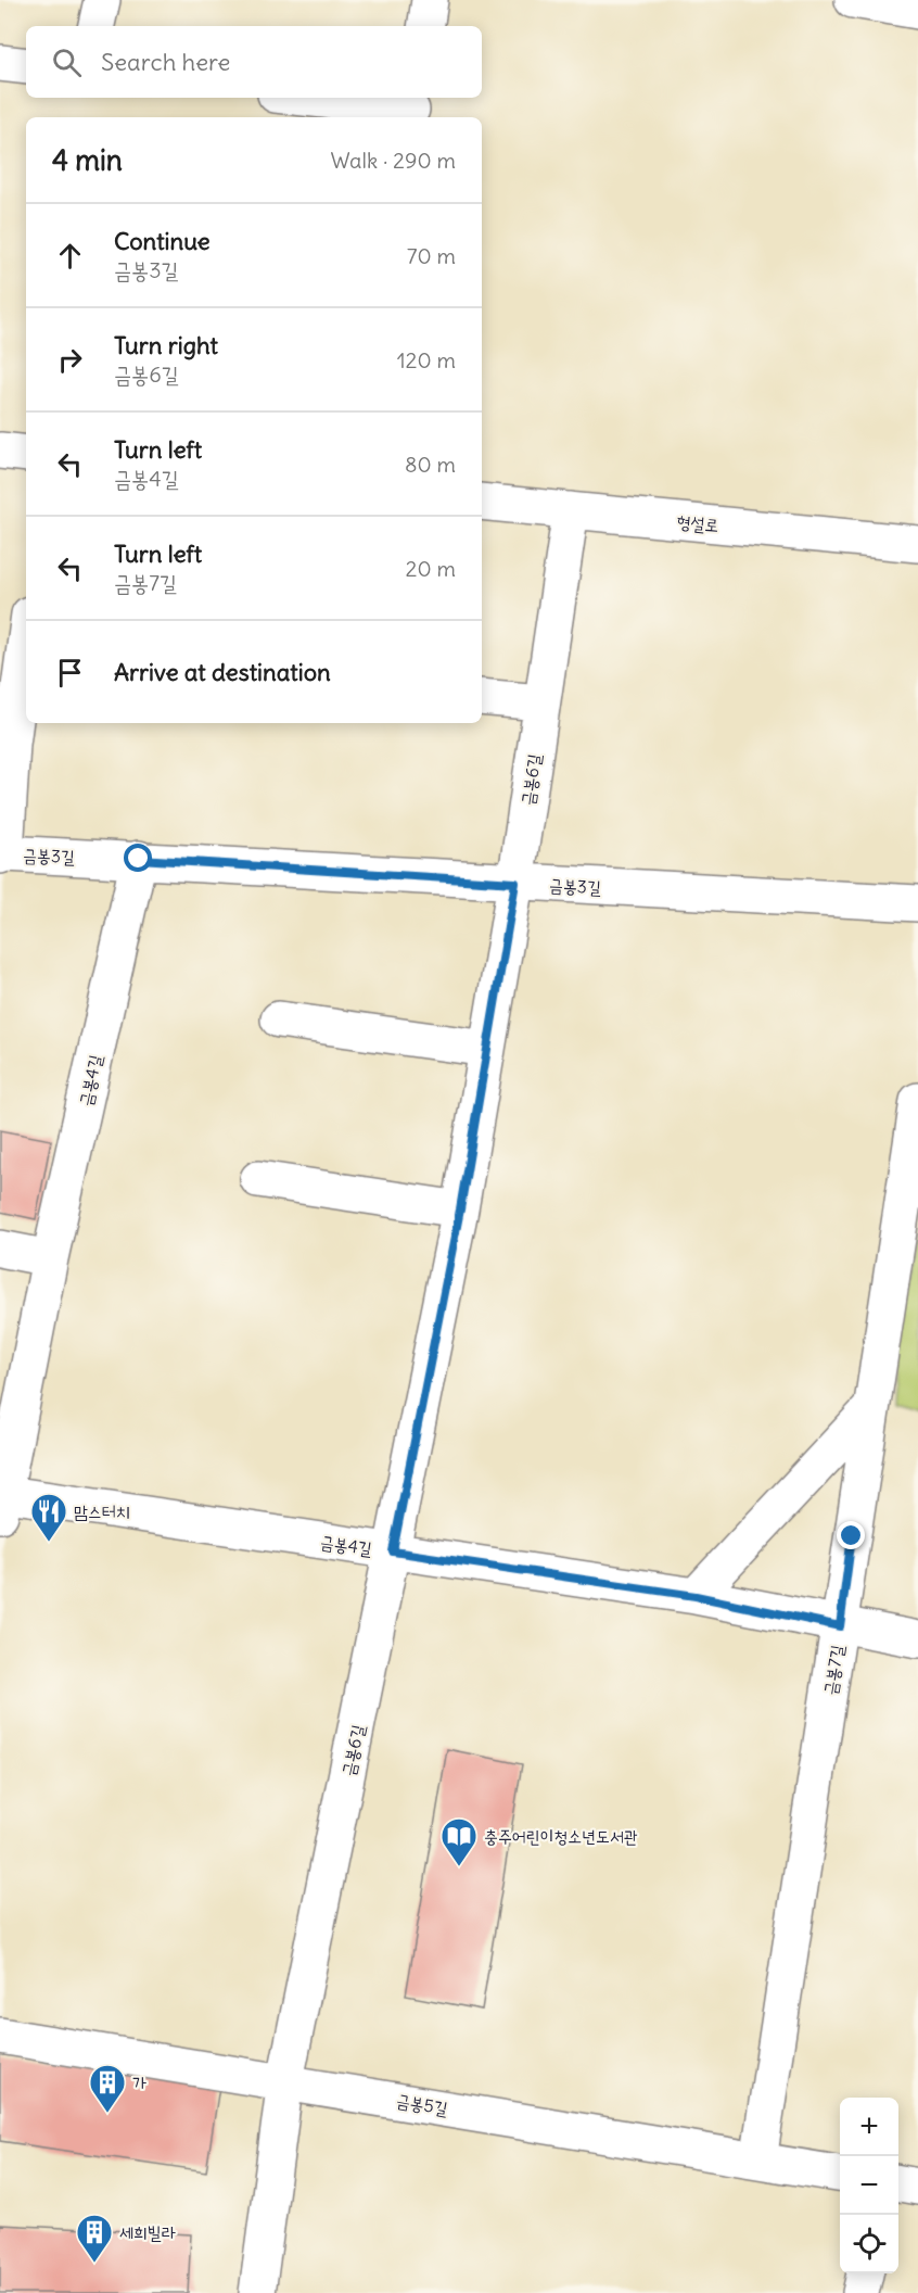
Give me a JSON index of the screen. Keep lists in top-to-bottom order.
{
  "streets": {
    "street": [
      "형설로",
      "금봉6길",
      "금봉3길",
      "금봉4길",
      "금봉7길",
      "금봉5길"
    ]
  },
  "crossings": [
    ["형설로", "금봉6길"],
    ["금봉6길", "금봉3길"],
    ["금봉6길", "금봉4길"],
    ["금봉6길", "금봉5길"],
    ["금봉3길", "금봉4길"],
    ["금봉4길", "금봉7길"],
    ["금봉7길", "금봉5길"]
  ],
  "places": {
    "restaurant": ["맘스터치"],
    "library": ["충주어린이청소년도서관"],
    "building": ["가", "세희빌라"]
  },
  "page": {
    "search": "Search here",
    "heading": ["4 min", "Walk · 290 m"],
    "list": [
      ["Continue", "금봉3길", "70 m"],
      ["Turn right", "금봉6길", "120 m"],
      ["Turn left", "금봉4길", "80 m"],
      ["Turn left", "금봉7길", "20 m"],
      "Arrive at destination"
    ],
    "map_buttons": ["+", "−"]
  }
}
